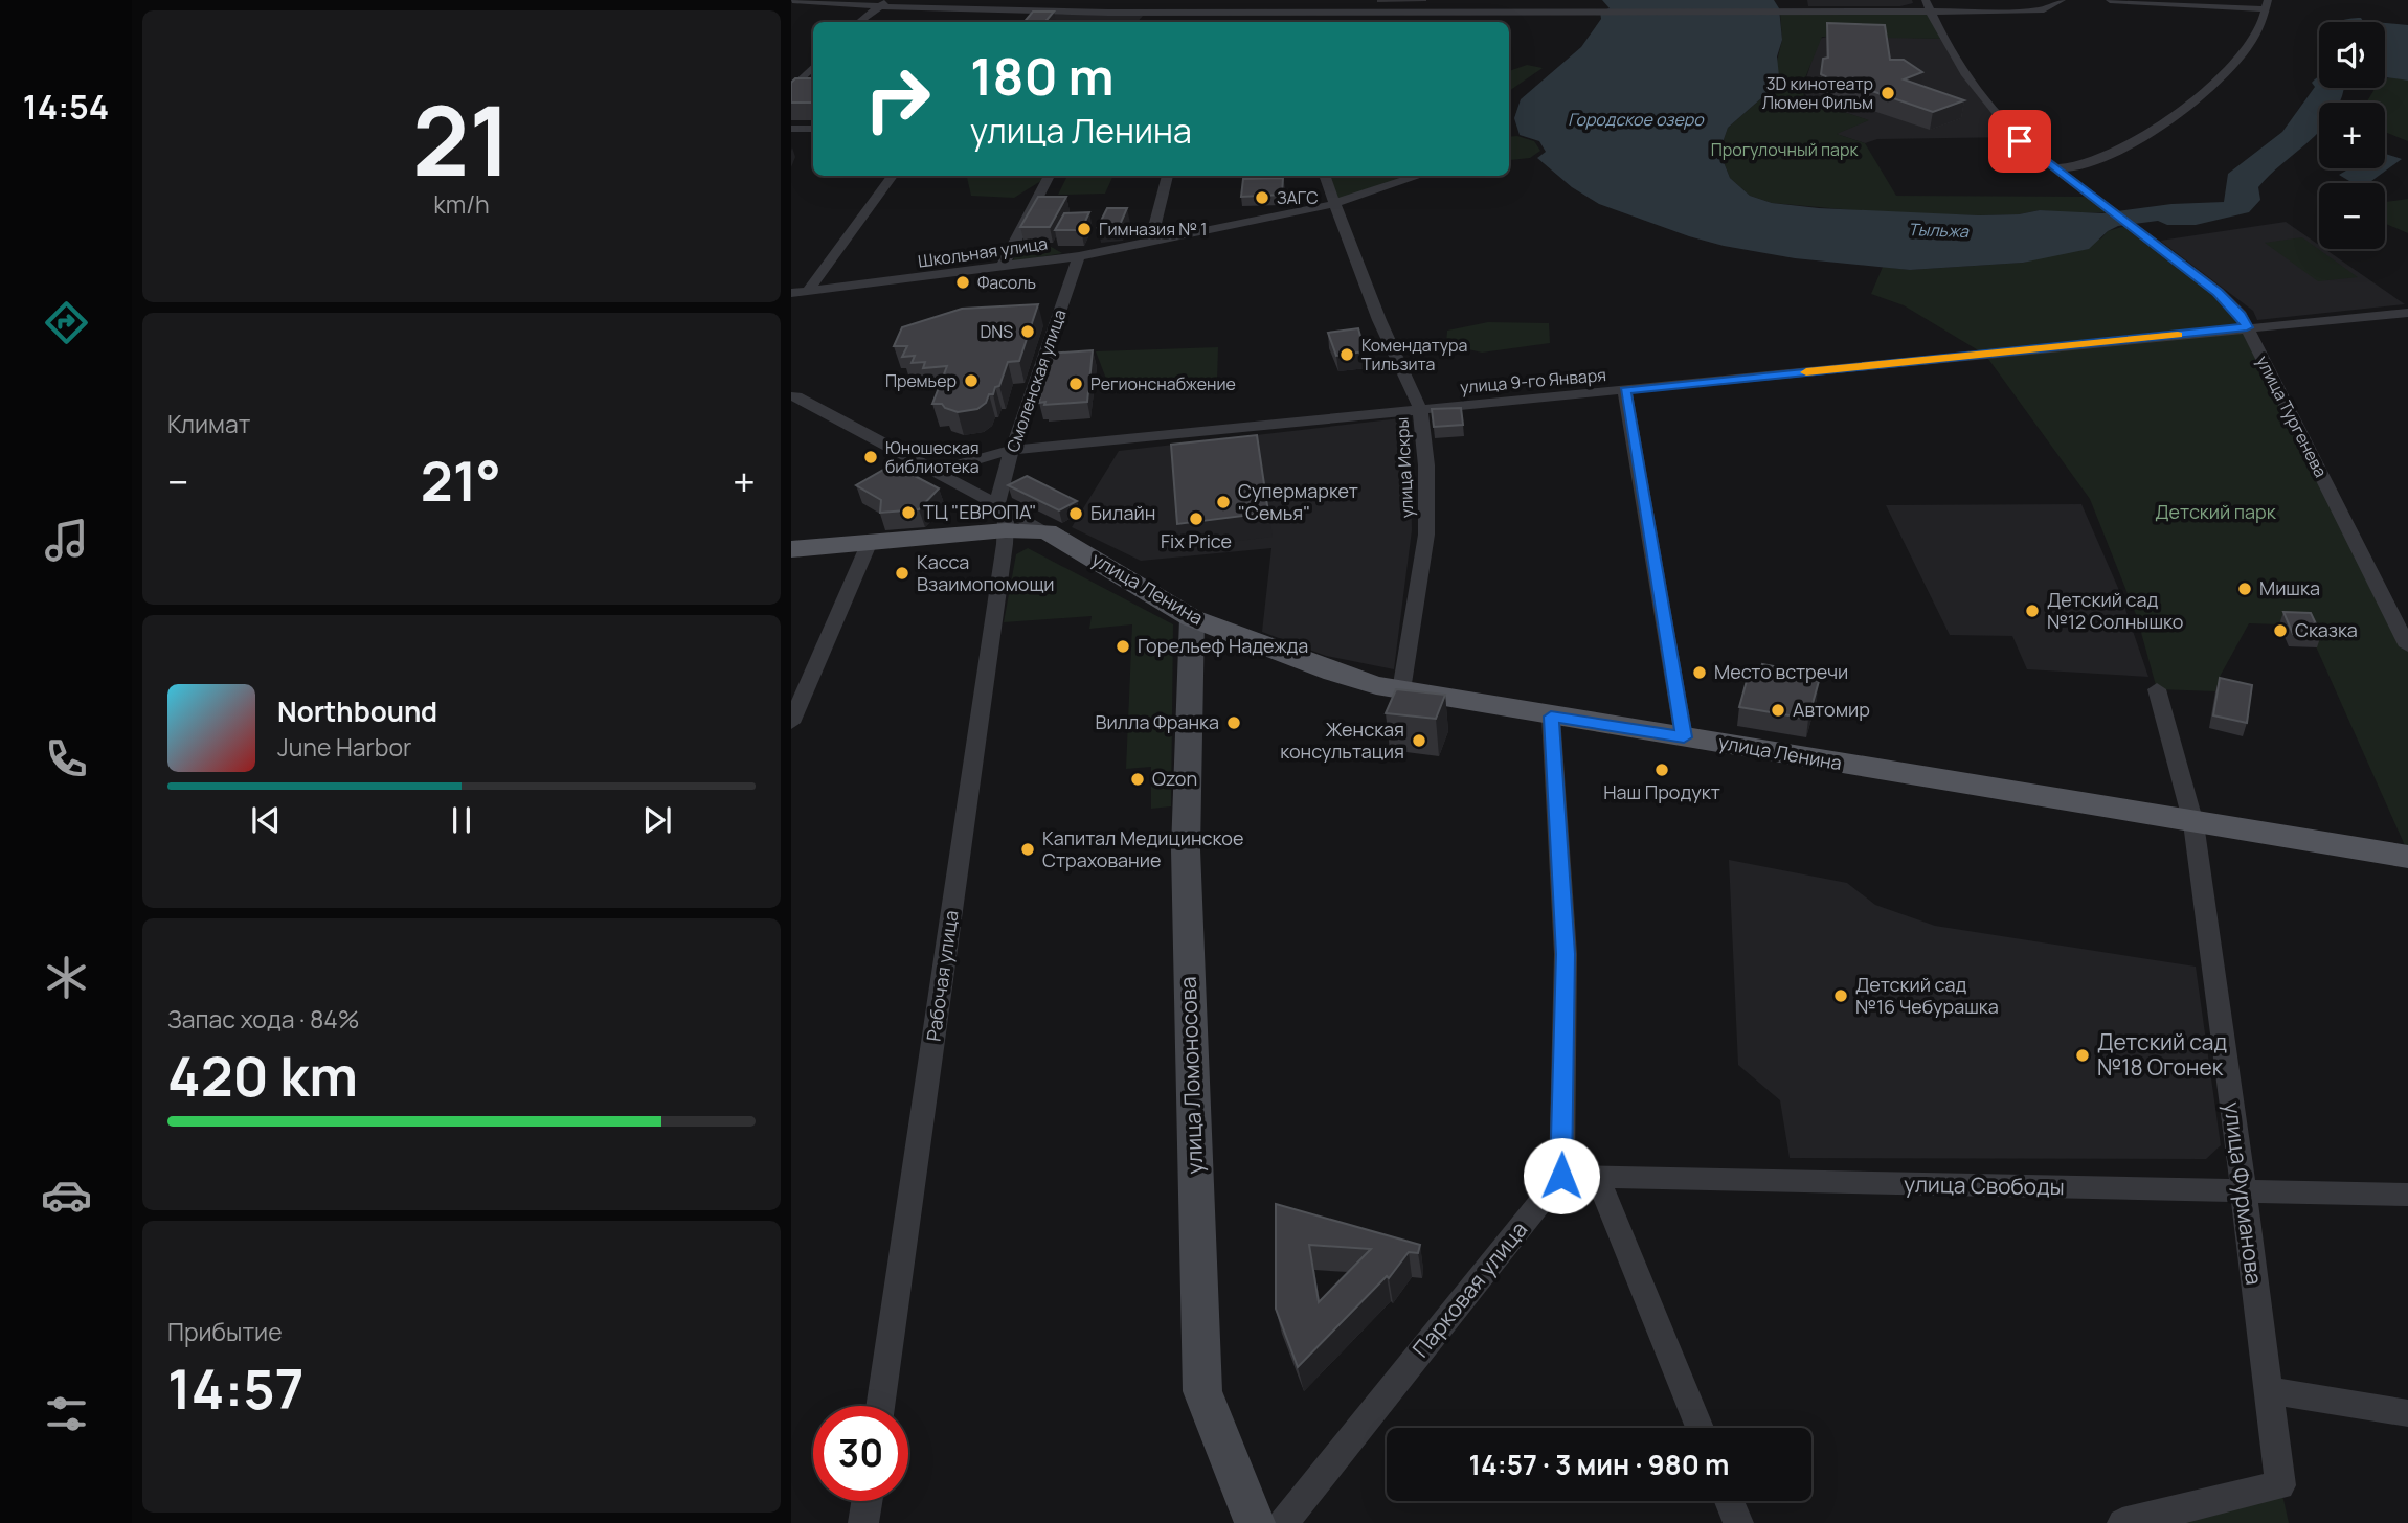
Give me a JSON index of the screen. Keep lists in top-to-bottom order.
{
  "streets": {
    "main road": ["улица Ленина"],
    "street": [
      "Школьная улица",
      "Смоленская улица",
      "улица 9-го Января",
      "улица Тургенева",
      "улица Искры",
      "Рабочая улица",
      "улица Ломоносова",
      "улица Свободы",
      "улица Фурманова",
      "Парковая улица"
    ]
  },
  "crossings": [
    ["Школьная улица", "Смоленская улица"],
    ["Школьная улица", "улица Искры"],
    ["Смоленская улица", "улица 9-го Января"],
    ["Смоленская улица", "улица Ленина"],
    ["Смоленская улица", "Рабочая улица"],
    ["улица 9-го Января", "улица Тургенева"],
    ["улица 9-го Января", "улица Искры"],
    ["улица 9-го Января", "улица Ленина"],
    ["улица Искры", "улица Ленина"],
    ["улица Ленина", "Рабочая улица"],
    ["улица Ленина", "улица Ломоносова"],
    ["улица Ленина", "улица Фурманова"],
    ["улица Свободы", "улица Фурманова"],
    ["улица Свободы", "Парковая улица"]
  ],
  "water": ["Городское озеро", "Тыльжа"],
  "parks": ["Прогулочный парк", "Детский парк"],
  "places": [
    "3D кинотеатр Люмен Фильм",
    "ЗАГС",
    "Гимназия № 1",
    "Фасоль",
    "DNS",
    "Комендатура Тильзита",
    "Премьер",
    "Регионснабжение",
    "Юношеская библиотека",
    "Супермаркет \"Семья\"",
    "ТЦ \"ЕВРОПА\"",
    "Билайн",
    "Fix Price",
    "Касса Взаимопомощи",
    "Мишка",
    "Детский сад №12 Солнышко",
    "Сказка",
    "Горельеф Надежда",
    "Место встречи",
    "Автомир",
    "Вилла Франка",
    "Женская консультация",
    "Наш Продукт",
    "Ozon",
    "Капитал Медицинское Страхование",
    "Детский сад №16 Чебурашка",
    "Детский сад №18 Огонек"
  ],
  "page": {
    "tabs": "14:54",
    "tile": [
      ["21", "km/h"],
      "Климат",
      ["Запас хода · 84%", "420 km"],
      ["Прибытие", "14:57"]
    ],
    "map_buttons": ["+", "−"],
    "turn": ["180 m", "улица Ленина"],
    "heat": ["−", "21°", "+"],
    "song": ["Northbound", "June Harbor"],
    "limit": "30",
    "trip": "14:57 · 3 мин · 980 m"
  }
}
